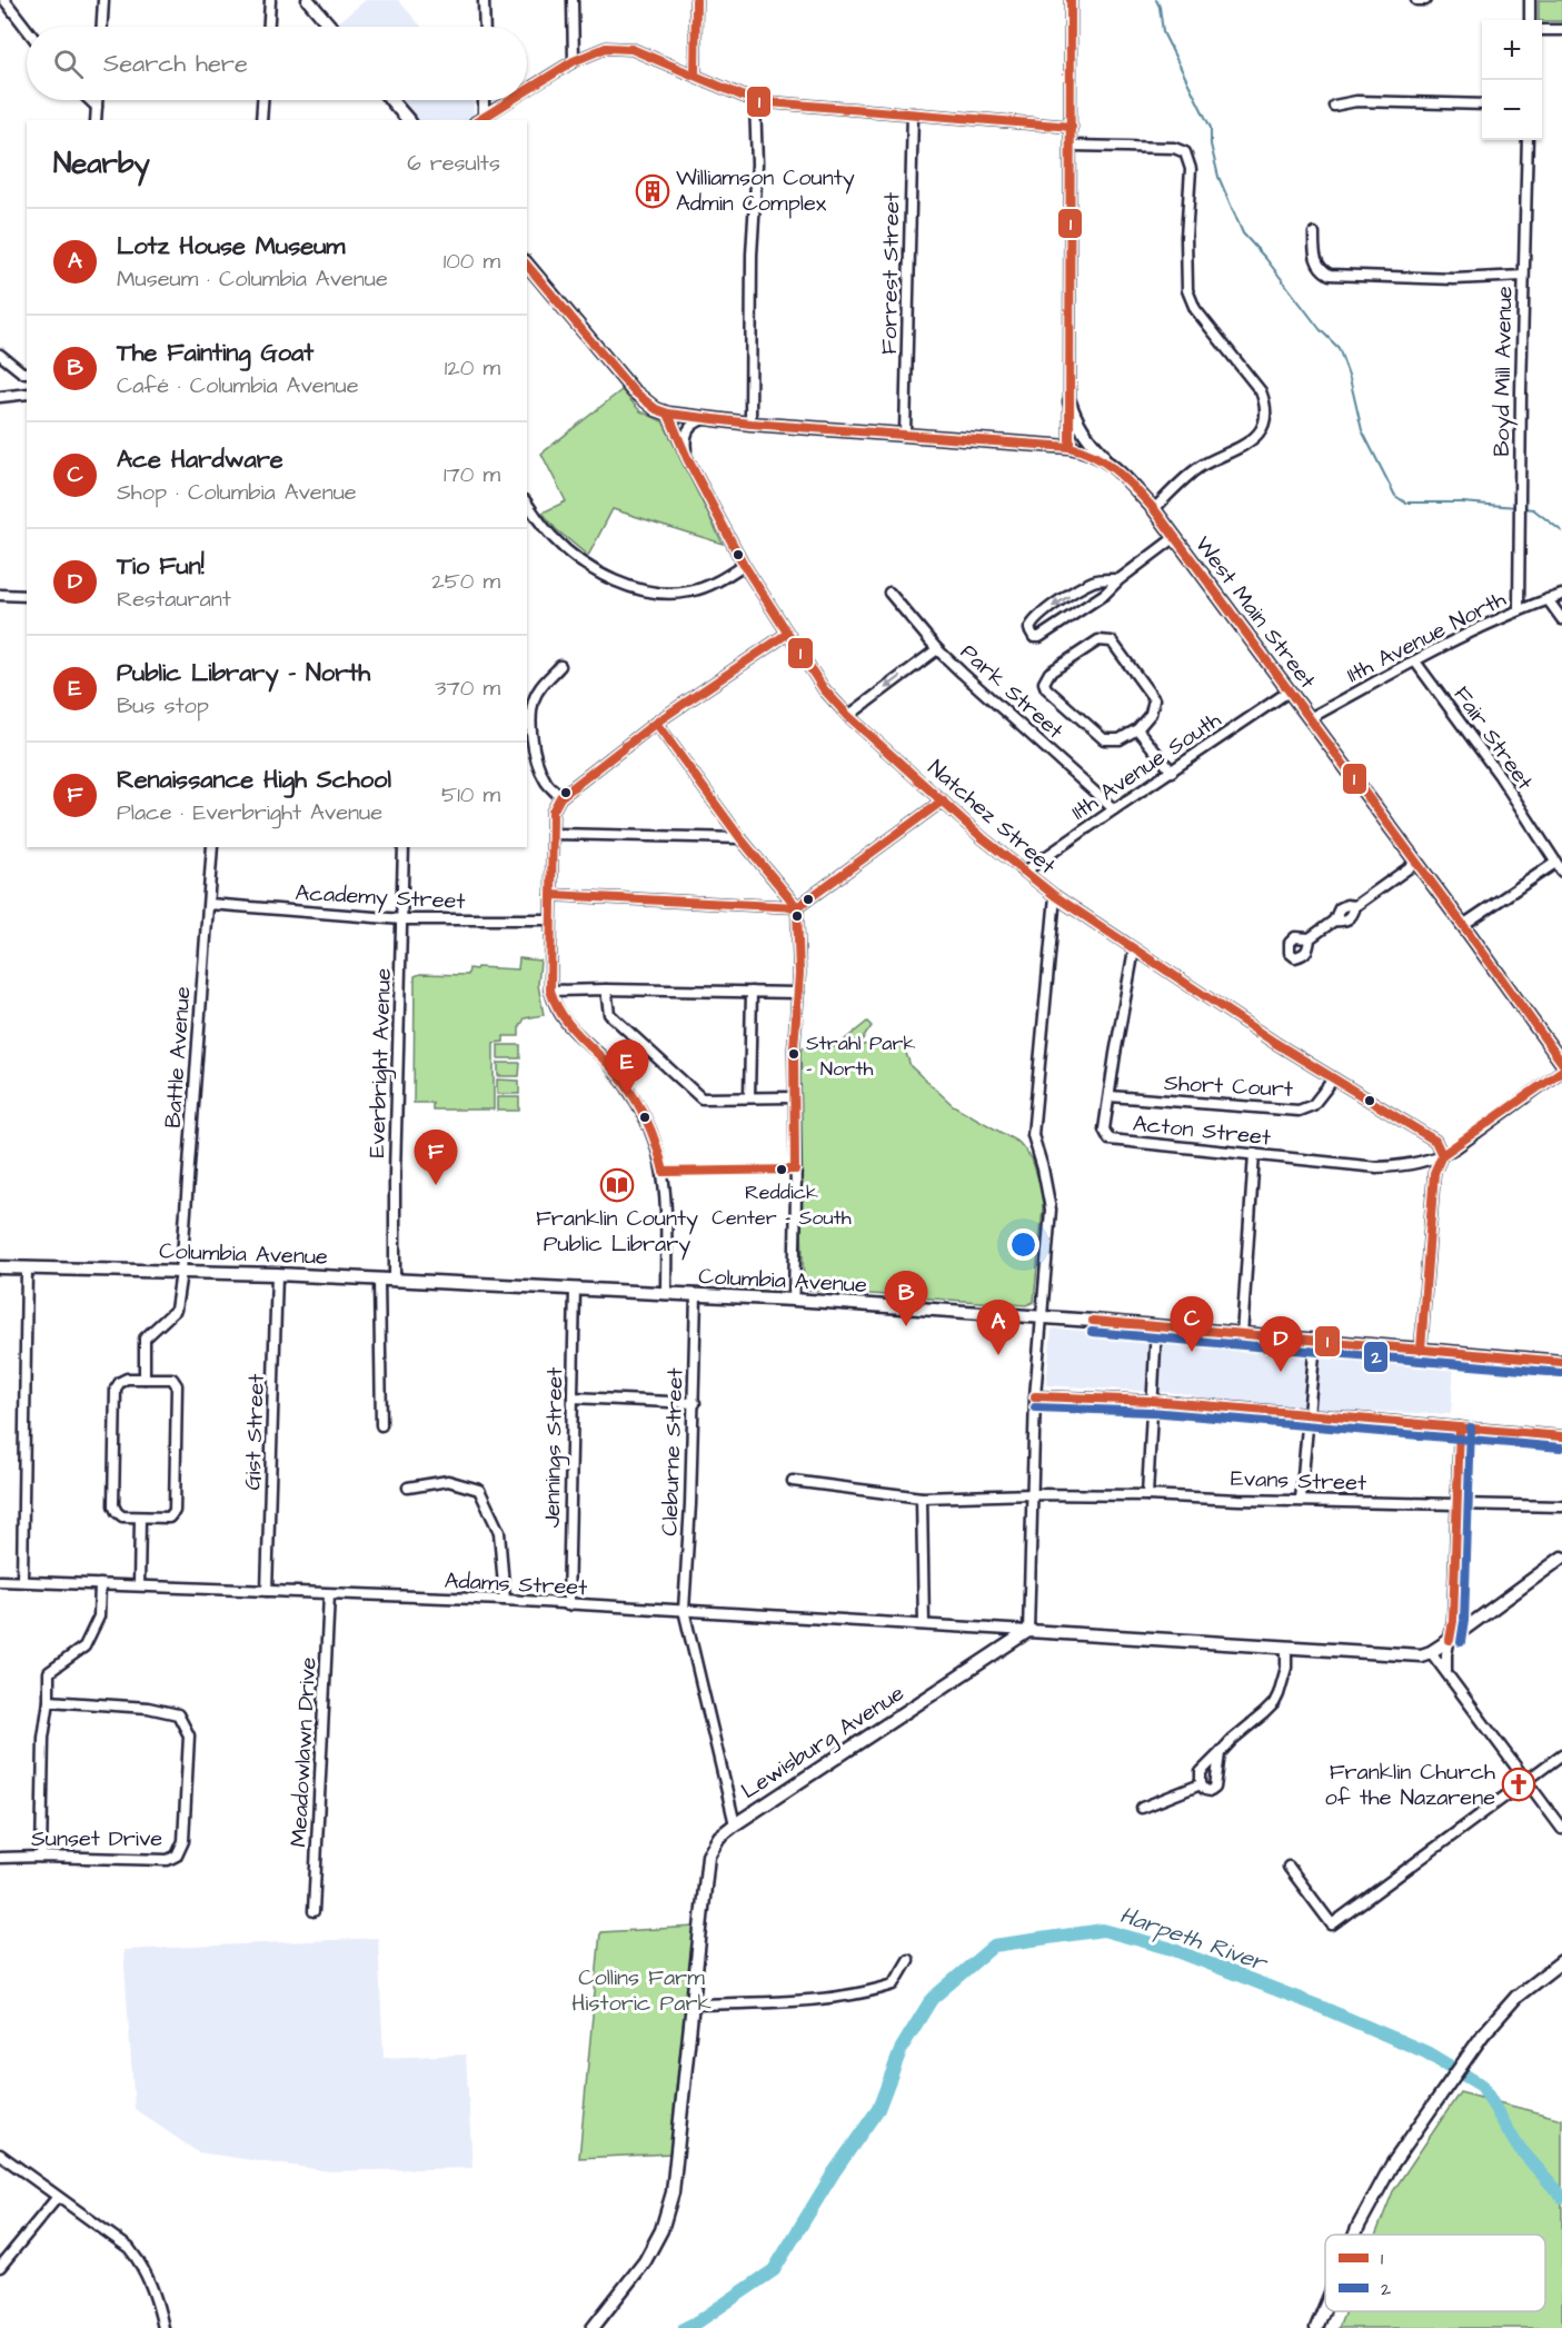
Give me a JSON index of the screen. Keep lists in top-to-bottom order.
{
  "streets": {
    "main road": ["West Main Street", "Columbia Avenue", "Lewisburg Avenue"],
    "street": [
      "Forrest Street",
      "Boyd Mill Avenue",
      "11th Avenue North",
      "Park Street",
      "Fair Street",
      "11th Avenue South",
      "Natchez Street",
      "Academy Street",
      "Battle Avenue",
      "Everbright Avenue",
      "Short Court",
      "Acton Street",
      "Gist Street",
      "Jennings Street",
      "Cleburne Street",
      "Evans Street",
      "Adams Street",
      "Meadowlawn Drive",
      "Sunset Drive"
    ]
  },
  "crossings": [
    ["Forrest Street", "West Main Street"],
    ["Boyd Mill Avenue", "11th Avenue North"],
    ["West Main Street", "11th Avenue North"],
    ["West Main Street", "11th Avenue South"],
    ["West Main Street", "Natchez Street"],
    ["11th Avenue North", "Fair Street"],
    ["Park Street", "11th Avenue South"],
    ["Park Street", "Natchez Street"],
    ["11th Avenue South", "Natchez Street"],
    ["Natchez Street", "Short Court"],
    ["Natchez Street", "Acton Street"],
    ["Academy Street", "Battle Avenue"],
    ["Academy Street", "Everbright Avenue"],
    ["Battle Avenue", "Columbia Avenue"],
    ["Everbright Avenue", "Columbia Avenue"],
    ["Short Court", "Acton Street"],
    ["Columbia Avenue", "Gist Street"],
    ["Columbia Avenue", "Jennings Street"],
    ["Columbia Avenue", "Cleburne Street"],
    ["Gist Street", "Adams Street"],
    ["Jennings Street", "Adams Street"],
    ["Cleburne Street", "Adams Street"],
    ["Cleburne Street", "Lewisburg Avenue"],
    ["Adams Street", "Lewisburg Avenue"],
    ["Adams Street", "Meadowlawn Drive"]
  ],
  "water": ["Harpeth River"],
  "parks": ["Collins Farm Historic Park"],
  "places": {
    "building": ["Williamson County Admin Complex"],
    "other": ["Strahl Park - North", "Reddick Center - South"],
    "library": ["Franklin County Public Library"],
    "church": ["Franklin Church of the Nazarene"]
  },
  "lines": ["transit line 1", "transit line 2"],
  "legend": ["1", "2"],
  "page": {
    "map_buttons": ["+", "−"],
    "search": "Search here",
    "heading": ["Nearby", "6 results"],
    "list": [
      {
        "mark": "A",
        "name": "Lotz House Museum",
        "note": "Museum · Columbia Avenue",
        "value": "100 m"
      },
      {
        "mark": "B",
        "name": "The Fainting Goat",
        "note": "Café · Columbia Avenue",
        "value": "120 m"
      },
      {
        "mark": "C",
        "name": "Ace Hardware",
        "note": "Shop · Columbia Avenue",
        "value": "170 m"
      },
      {
        "mark": "D",
        "name": "Tio Fun!",
        "note": "Restaurant",
        "value": "250 m"
      },
      {
        "mark": "E",
        "name": "Public Library - North",
        "note": "Bus stop",
        "value": "370 m"
      },
      {
        "mark": "F",
        "name": "Renaissance High School",
        "note": "Place · Everbright Avenue",
        "value": "510 m"
      }
    ],
    "pins": [
      "E",
      "F",
      "B",
      "C",
      "A",
      "D"
    ]
  }
}
